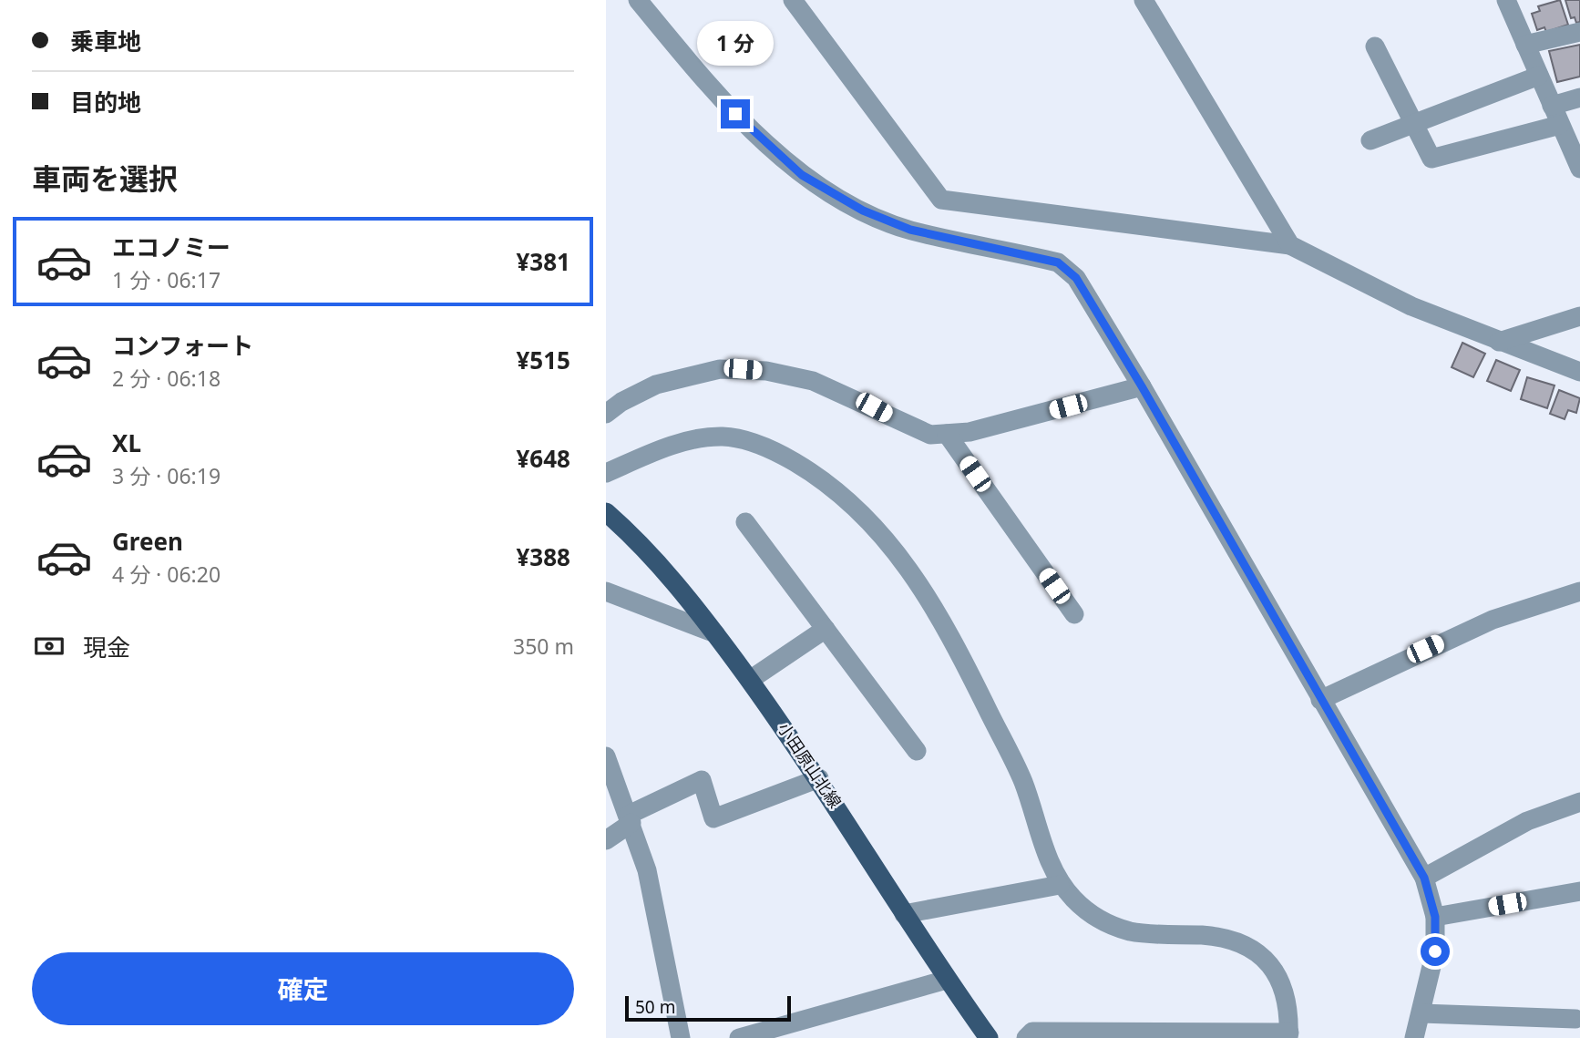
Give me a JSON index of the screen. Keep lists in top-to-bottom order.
{
  "streets": {
    "main road": ["小田原山北線"]
  },
  "scale_bar": "50 m",
  "page": {
    "banner": ["乗車地", "目的地"],
    "bubble": "1 分",
    "heading": "車両を選択",
    "list": [
      {
        "name": "エコノミー",
        "note": "1 分 · 06:17",
        "value": "¥381"
      },
      {
        "name": "コンフォート",
        "note": "2 分 · 06:18",
        "value": "¥515"
      },
      {
        "name": "XL",
        "note": "3 分 · 06:19",
        "value": "¥648"
      },
      {
        "name": "Green",
        "note": "4 分 · 06:20",
        "value": "¥388"
      }
    ],
    "pay": ["現金", "350 m"],
    "buttons": "確定",
    "scale": "50 m"
  }
}
